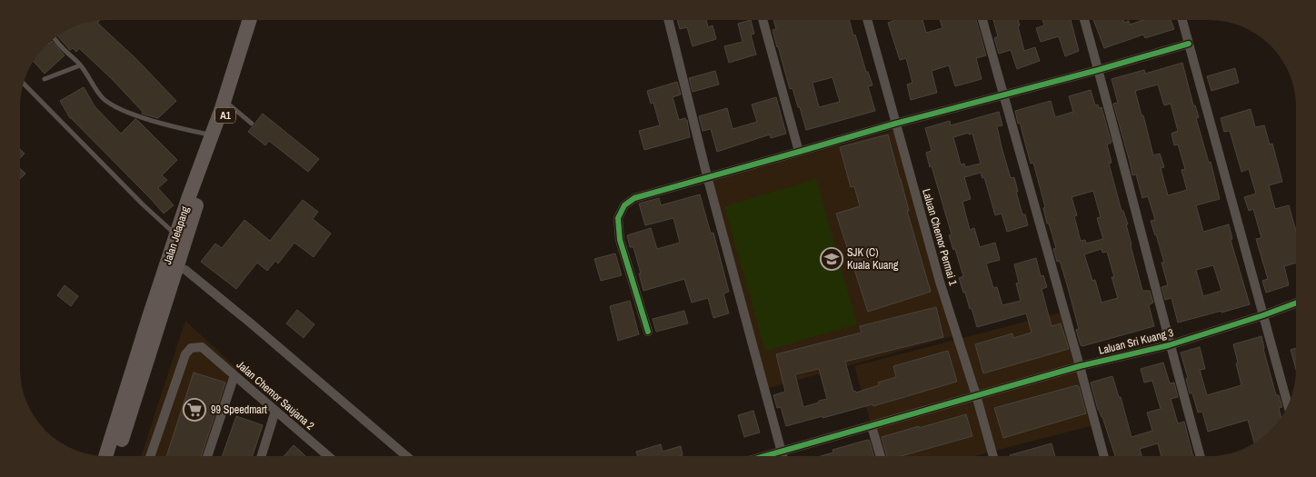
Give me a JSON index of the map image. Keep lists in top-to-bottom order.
{
  "streets": {
    "main road": ["A1", "Jalan Jelapang"],
    "street": ["Laluan Chemor Permai 1", "Laluan Sri Kuang 3", "Jalan Chemor Saujana 2"]
  },
  "crossings": [
    ["Laluan Chemor Permai 1", "Laluan Sri Kuang 3"]
  ],
  "places": {
    "school or university": ["SJK (C) Kuala Kuang"],
    "supermarket": ["99 Speedmart"]
  }
}
